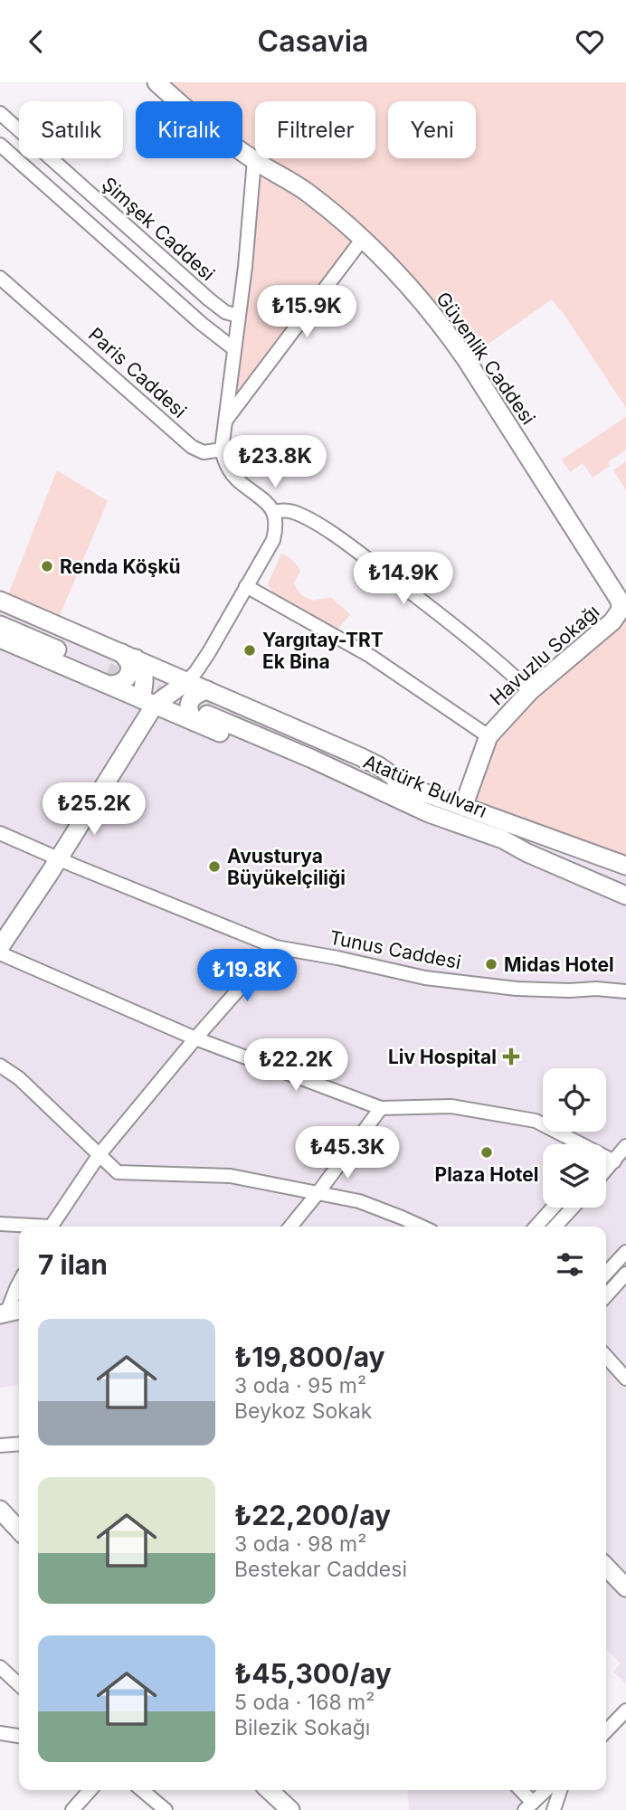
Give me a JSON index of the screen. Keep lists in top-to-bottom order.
{
  "streets": {
    "main road": ["Güvenlik Caddesi", "Havuzlu Sokağı", "Atatürk Bulvarı"],
    "street": ["Şimşek Caddesi", "Paris Caddesi", "Tunus Caddesi"]
  },
  "crossings": [
    ["Güvenlik Caddesi", "Havuzlu Sokağı"],
    ["Havuzlu Sokağı", "Atatürk Bulvarı"]
  ],
  "places": {
    "other": [
      "Renda Köşkü",
      "Yargıtay-TRT Ek Bina",
      "Avusturya Büyükelçiliği",
      "Midas Hotel",
      "Plaza Hotel"
    ],
    "health": ["Liv Hospital"]
  },
  "page": {
    "header": "Casavia",
    "chip": [
      "Satılık",
      "Kiralık",
      "Filtreler",
      "Yeni"
    ],
    "price": [
      "₺15.9K",
      "₺23.8K",
      "₺14.9K",
      "₺25.2K",
      "₺19.8K",
      "₺22.2K",
      "₺45.3K"
    ],
    "heading": "7 ilan",
    "list": [
      {
        "name": "₺19,800/ay",
        "note": "3 oda · 95 m² · Beykoz Sokak"
      },
      {
        "name": "₺22,200/ay",
        "note": "3 oda · 98 m² · Bestekar Caddesi"
      },
      {
        "name": "₺45,300/ay",
        "note": "5 oda · 168 m² · Bilezik Sokağı"
      }
    ]
  }
}
